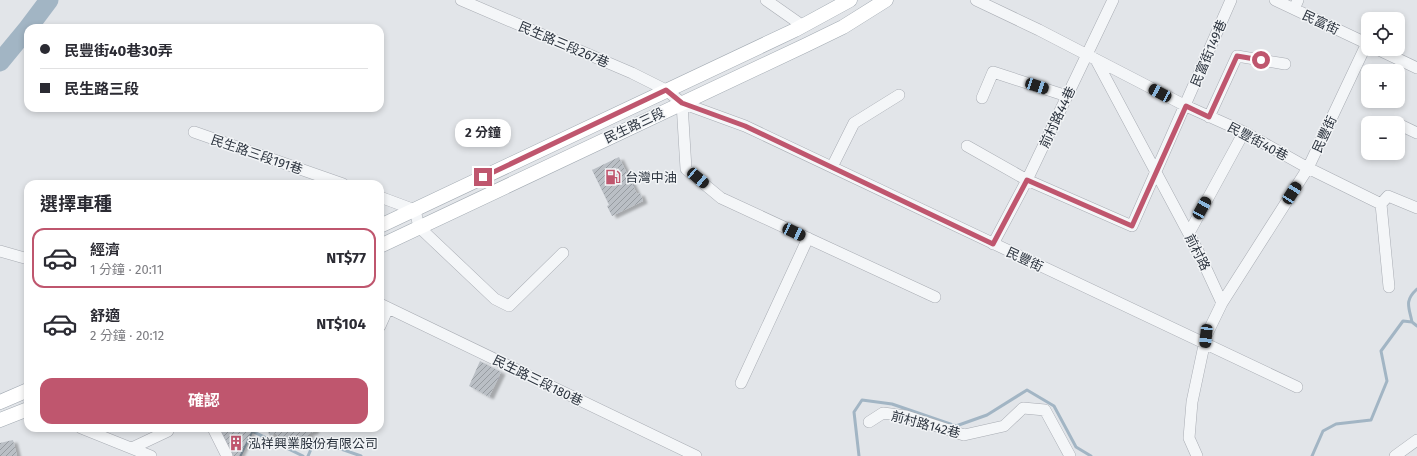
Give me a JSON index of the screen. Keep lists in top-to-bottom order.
{
  "streets": {
    "main road": ["民生路三段"],
    "street": [
      "民富街",
      "民生路三段267巷",
      "民富街149巷",
      "前村路44巷",
      "民豐街",
      "民豐街40巷",
      "民生路三段191巷",
      "前村路",
      "民生路三段180巷",
      "前村路142巷"
    ]
  },
  "crossings": [
    ["民生路三段267巷", "民生路三段"],
    ["民生路三段267巷", "民豐街"],
    ["民富街149巷", "前村路44巷"],
    ["民富街149巷", "民豐街40巷"],
    ["民富街149巷", "前村路"],
    ["前村路44巷", "民豐街"],
    ["前村路44巷", "前村路"],
    ["民生路三段", "民豐街"],
    ["民豐街", "民豐街40巷"],
    ["民豐街", "前村路"]
  ],
  "places": {
    "fuel station": ["台灣中油"],
    "building": ["泓祥興業股份有限公司"]
  },
  "page": {
    "map_buttons": ["+", "−"],
    "banner": ["民豐街40巷30弄", "民生路三段"],
    "bubble": "2 分鐘",
    "heading": "選擇車種",
    "list": [
      {
        "name": "經濟",
        "note": "1 分鐘 · 20:11",
        "value": "NT$77"
      },
      {
        "name": "舒適",
        "note": "2 分鐘 · 20:12",
        "value": "NT$104"
      }
    ],
    "buttons": "確認"
  }
}
